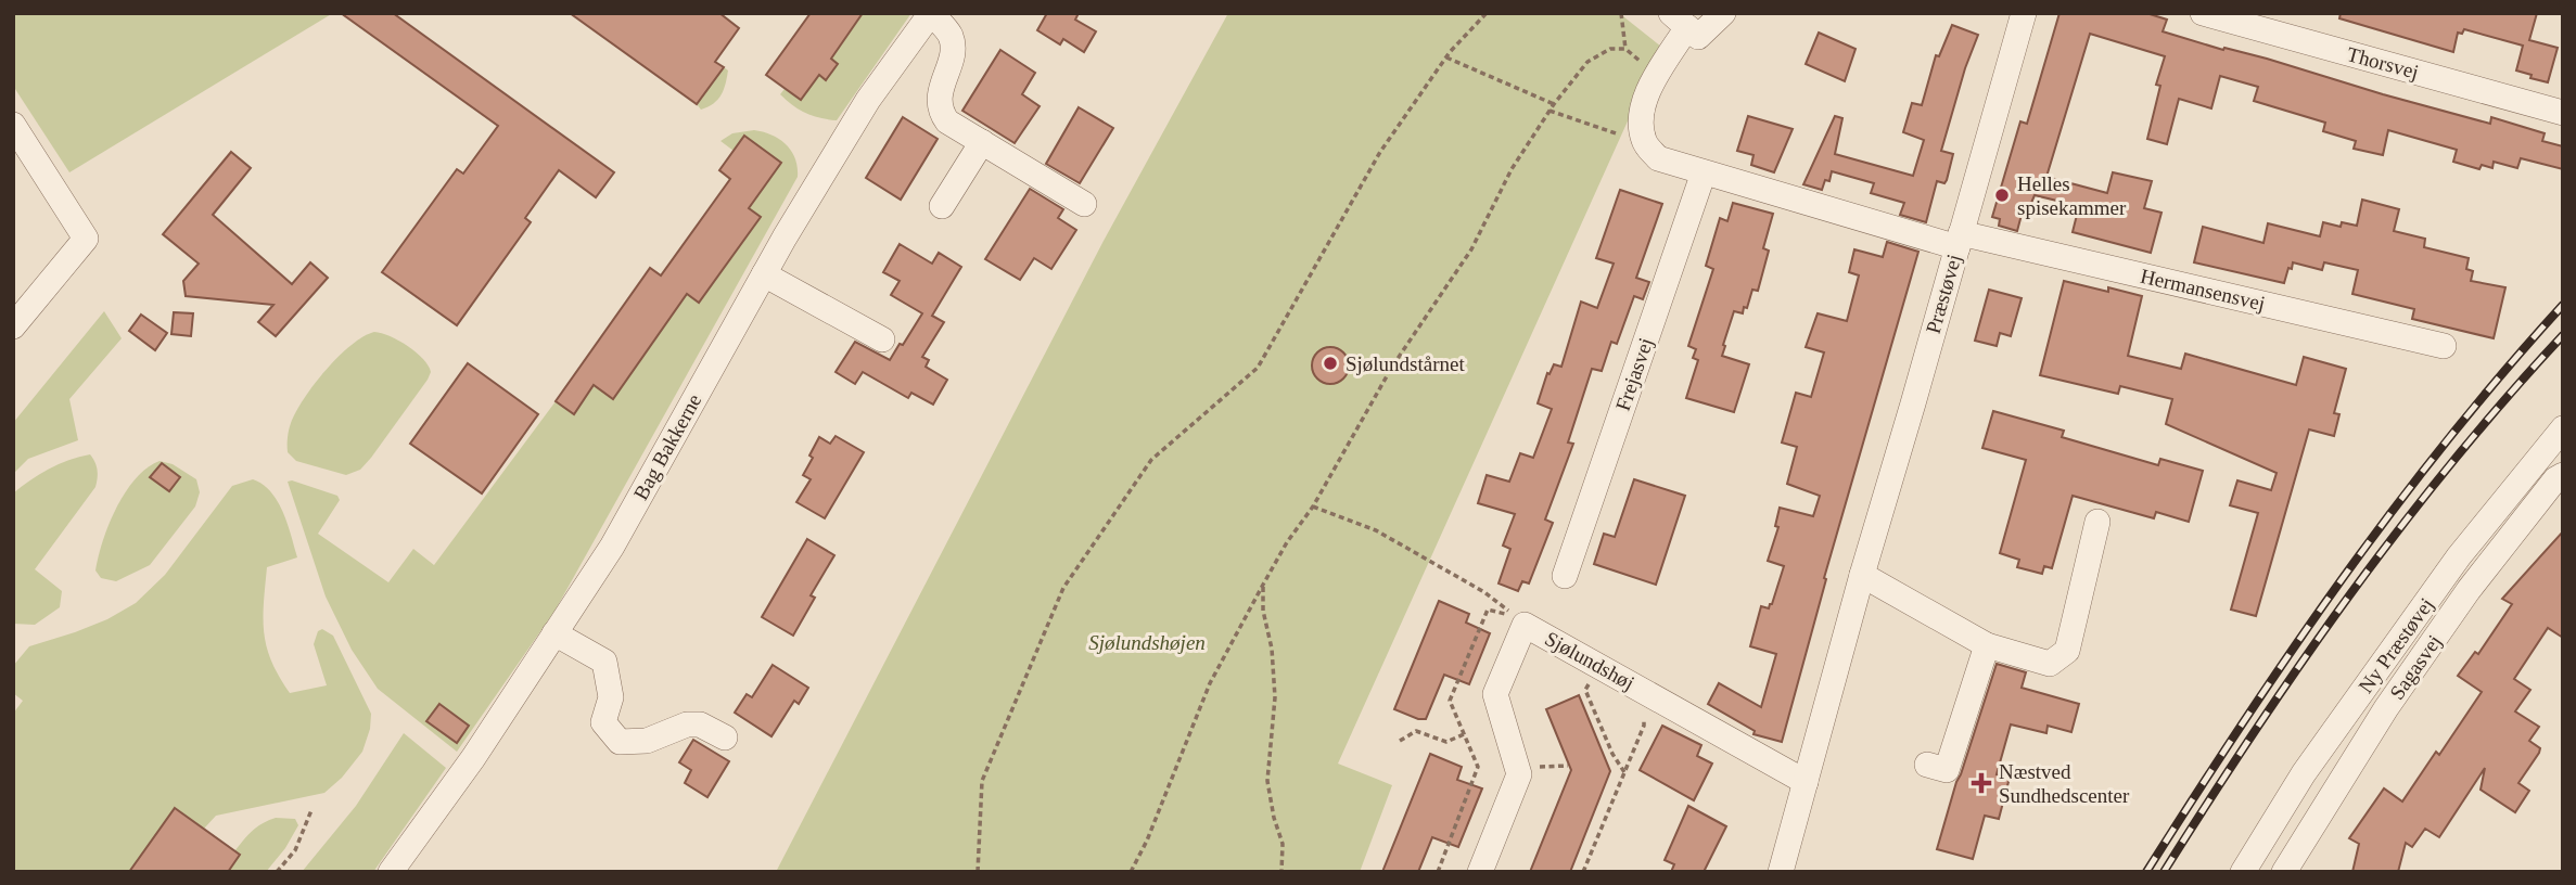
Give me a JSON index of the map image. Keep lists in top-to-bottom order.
{
  "streets": {
    "street": [
      "Thorsvej",
      "Hermansensvej",
      "Præstøvej",
      "Frejasvej",
      "Bag Bakkerne",
      "Ny Præstøvej",
      "Sjølundshøj",
      "Sagasvej"
    ]
  },
  "crossings": [
    ["Hermansensvej", "Præstøvej"],
    ["Præstøvej", "Sjølundshøj"]
  ],
  "parks": ["Sjølundshøjen"],
  "places": {
    "other": ["Helles spisekammer", "Sjølundstårnet"],
    "health": ["Næstved Sundhedscenter"]
  }
}
